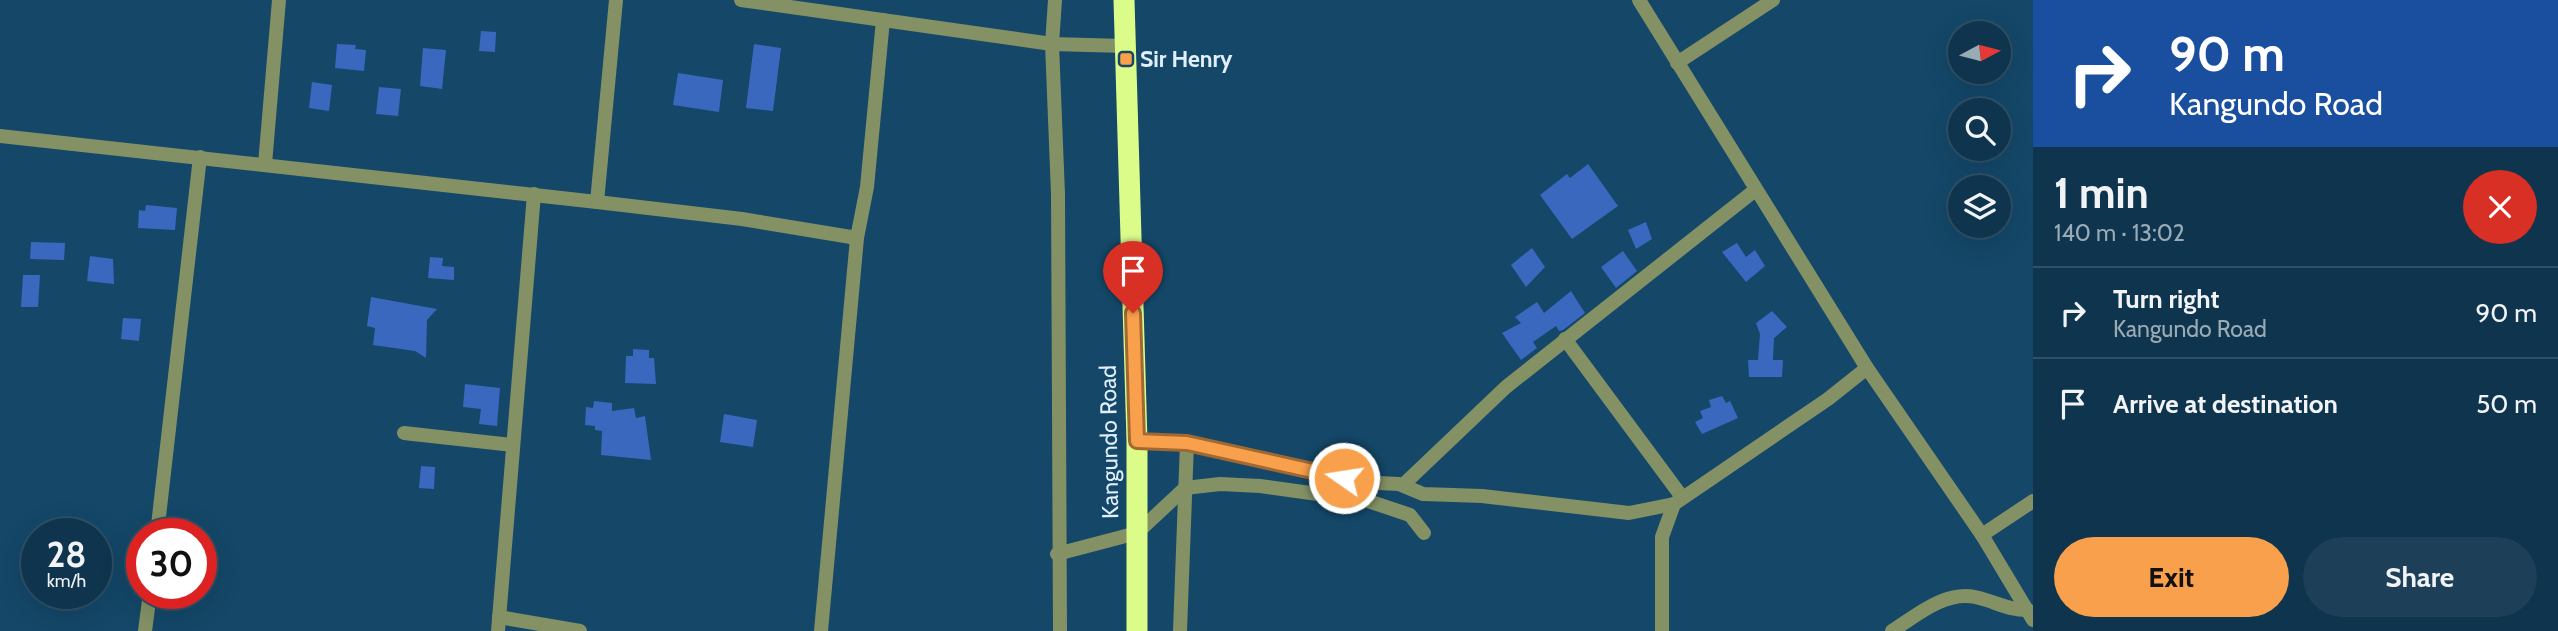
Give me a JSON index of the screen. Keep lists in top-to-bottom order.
{
  "streets": {
    "highway": ["Kangundo Road"]
  },
  "places": {
    "transit": ["Sir Henry"]
  },
  "north": "right",
  "page": {
    "turn": ["90 m", "Kangundo Road"],
    "heading": ["1 min", "140 m · 13:02"],
    "list": [
      {
        "name": "Turn right",
        "note": "Kangundo Road",
        "value": "90 m"
      },
      {
        "name": "Arrive at destination",
        "value": "50 m"
      }
    ],
    "speed": "28 km/h",
    "limit": "30",
    "buttons": ["Exit", "Share"]
  }
}
